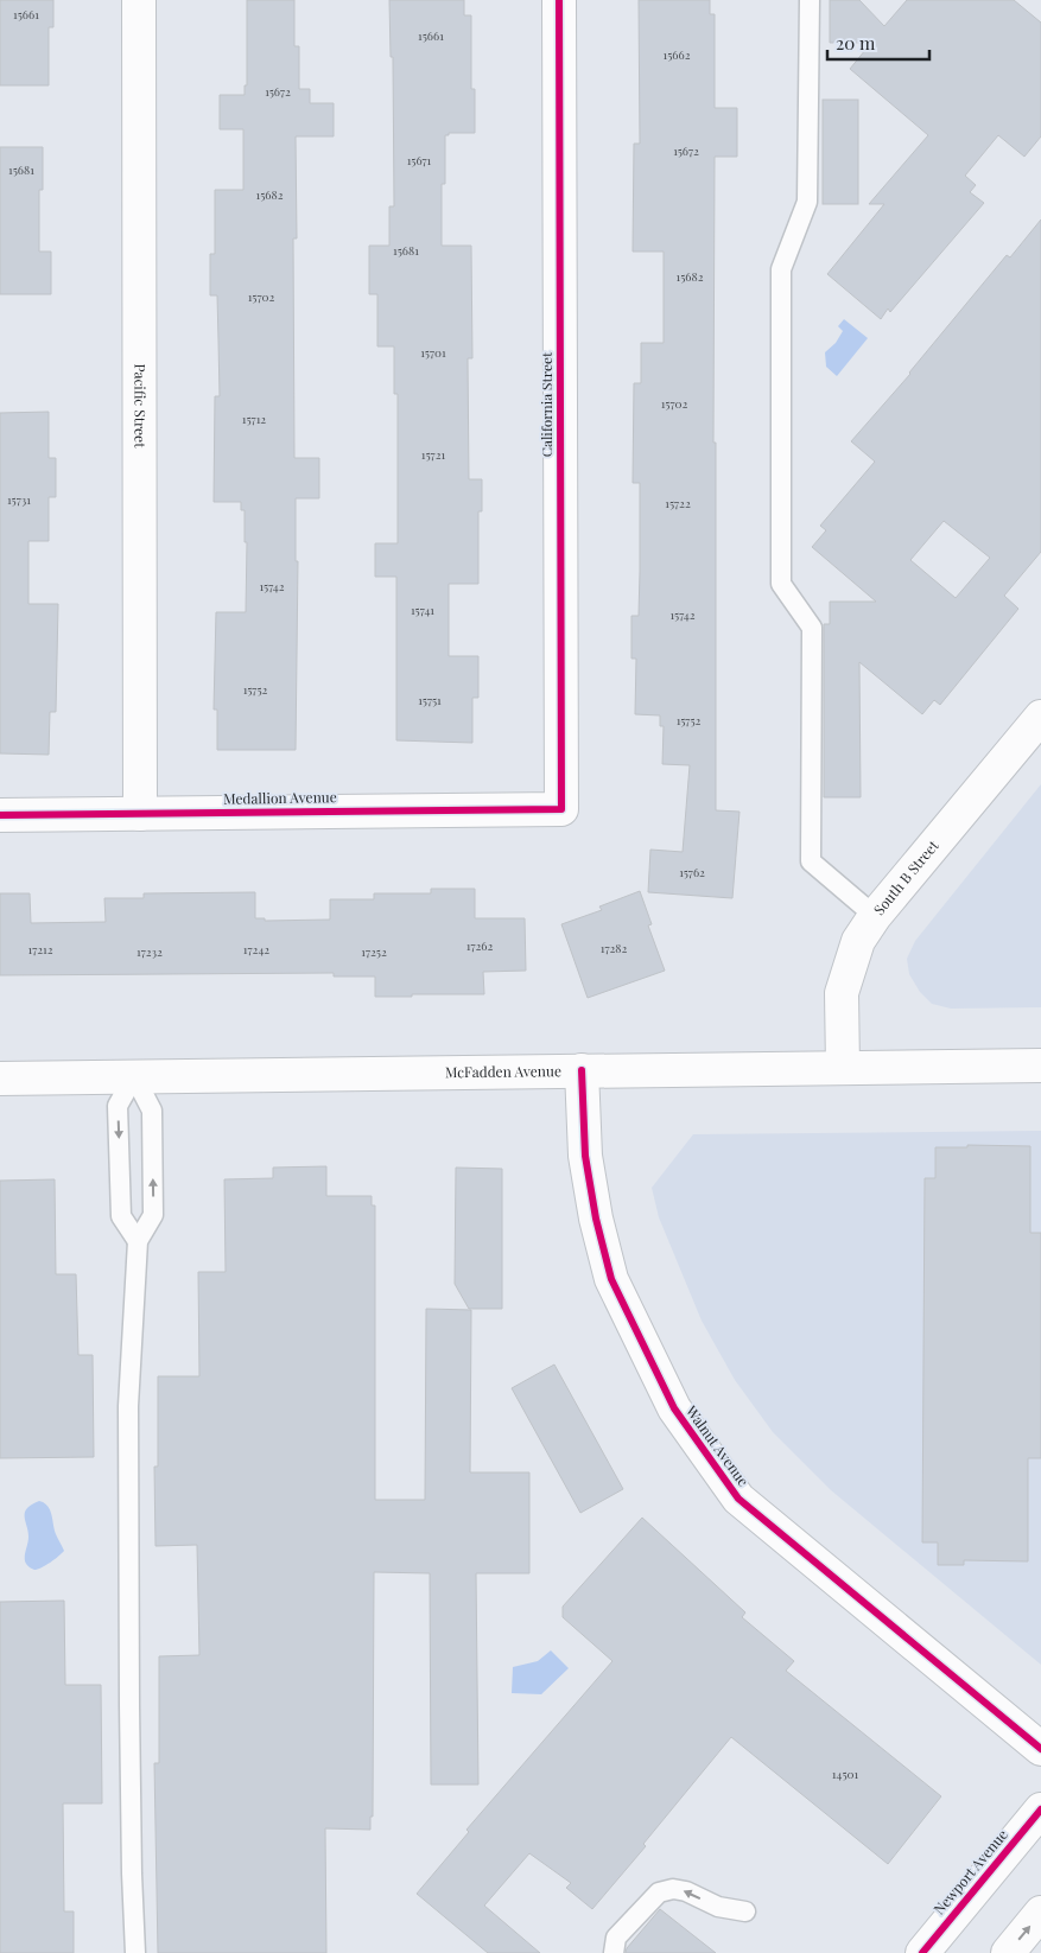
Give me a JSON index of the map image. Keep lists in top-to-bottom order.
{
  "streets": {
    "street": [
      "California Street",
      "Pacific Street",
      "Medallion Avenue",
      "South B Street",
      "McFadden Avenue",
      "Walnut Avenue",
      "Newport Avenue"
    ]
  },
  "crossings": [
    ["California Street", "Medallion Avenue"],
    ["Pacific Street", "Medallion Avenue"],
    ["South B Street", "McFadden Avenue"],
    ["McFadden Avenue", "Walnut Avenue"]
  ],
  "house_numbers": [
    "15661",
    "15661",
    "15662",
    "15672",
    "15672",
    "15671",
    "15681",
    "15682",
    "15681",
    "15682",
    "15702",
    "15701",
    "15702",
    "15712",
    "15721",
    "15731",
    "15722",
    "15742",
    "15741",
    "15742",
    "15752",
    "15751",
    "15752",
    "15762",
    "17262",
    "17282",
    "17212",
    "17242",
    "17232",
    "17252",
    "14501"
  ],
  "scale_bar": "20 m"
}
